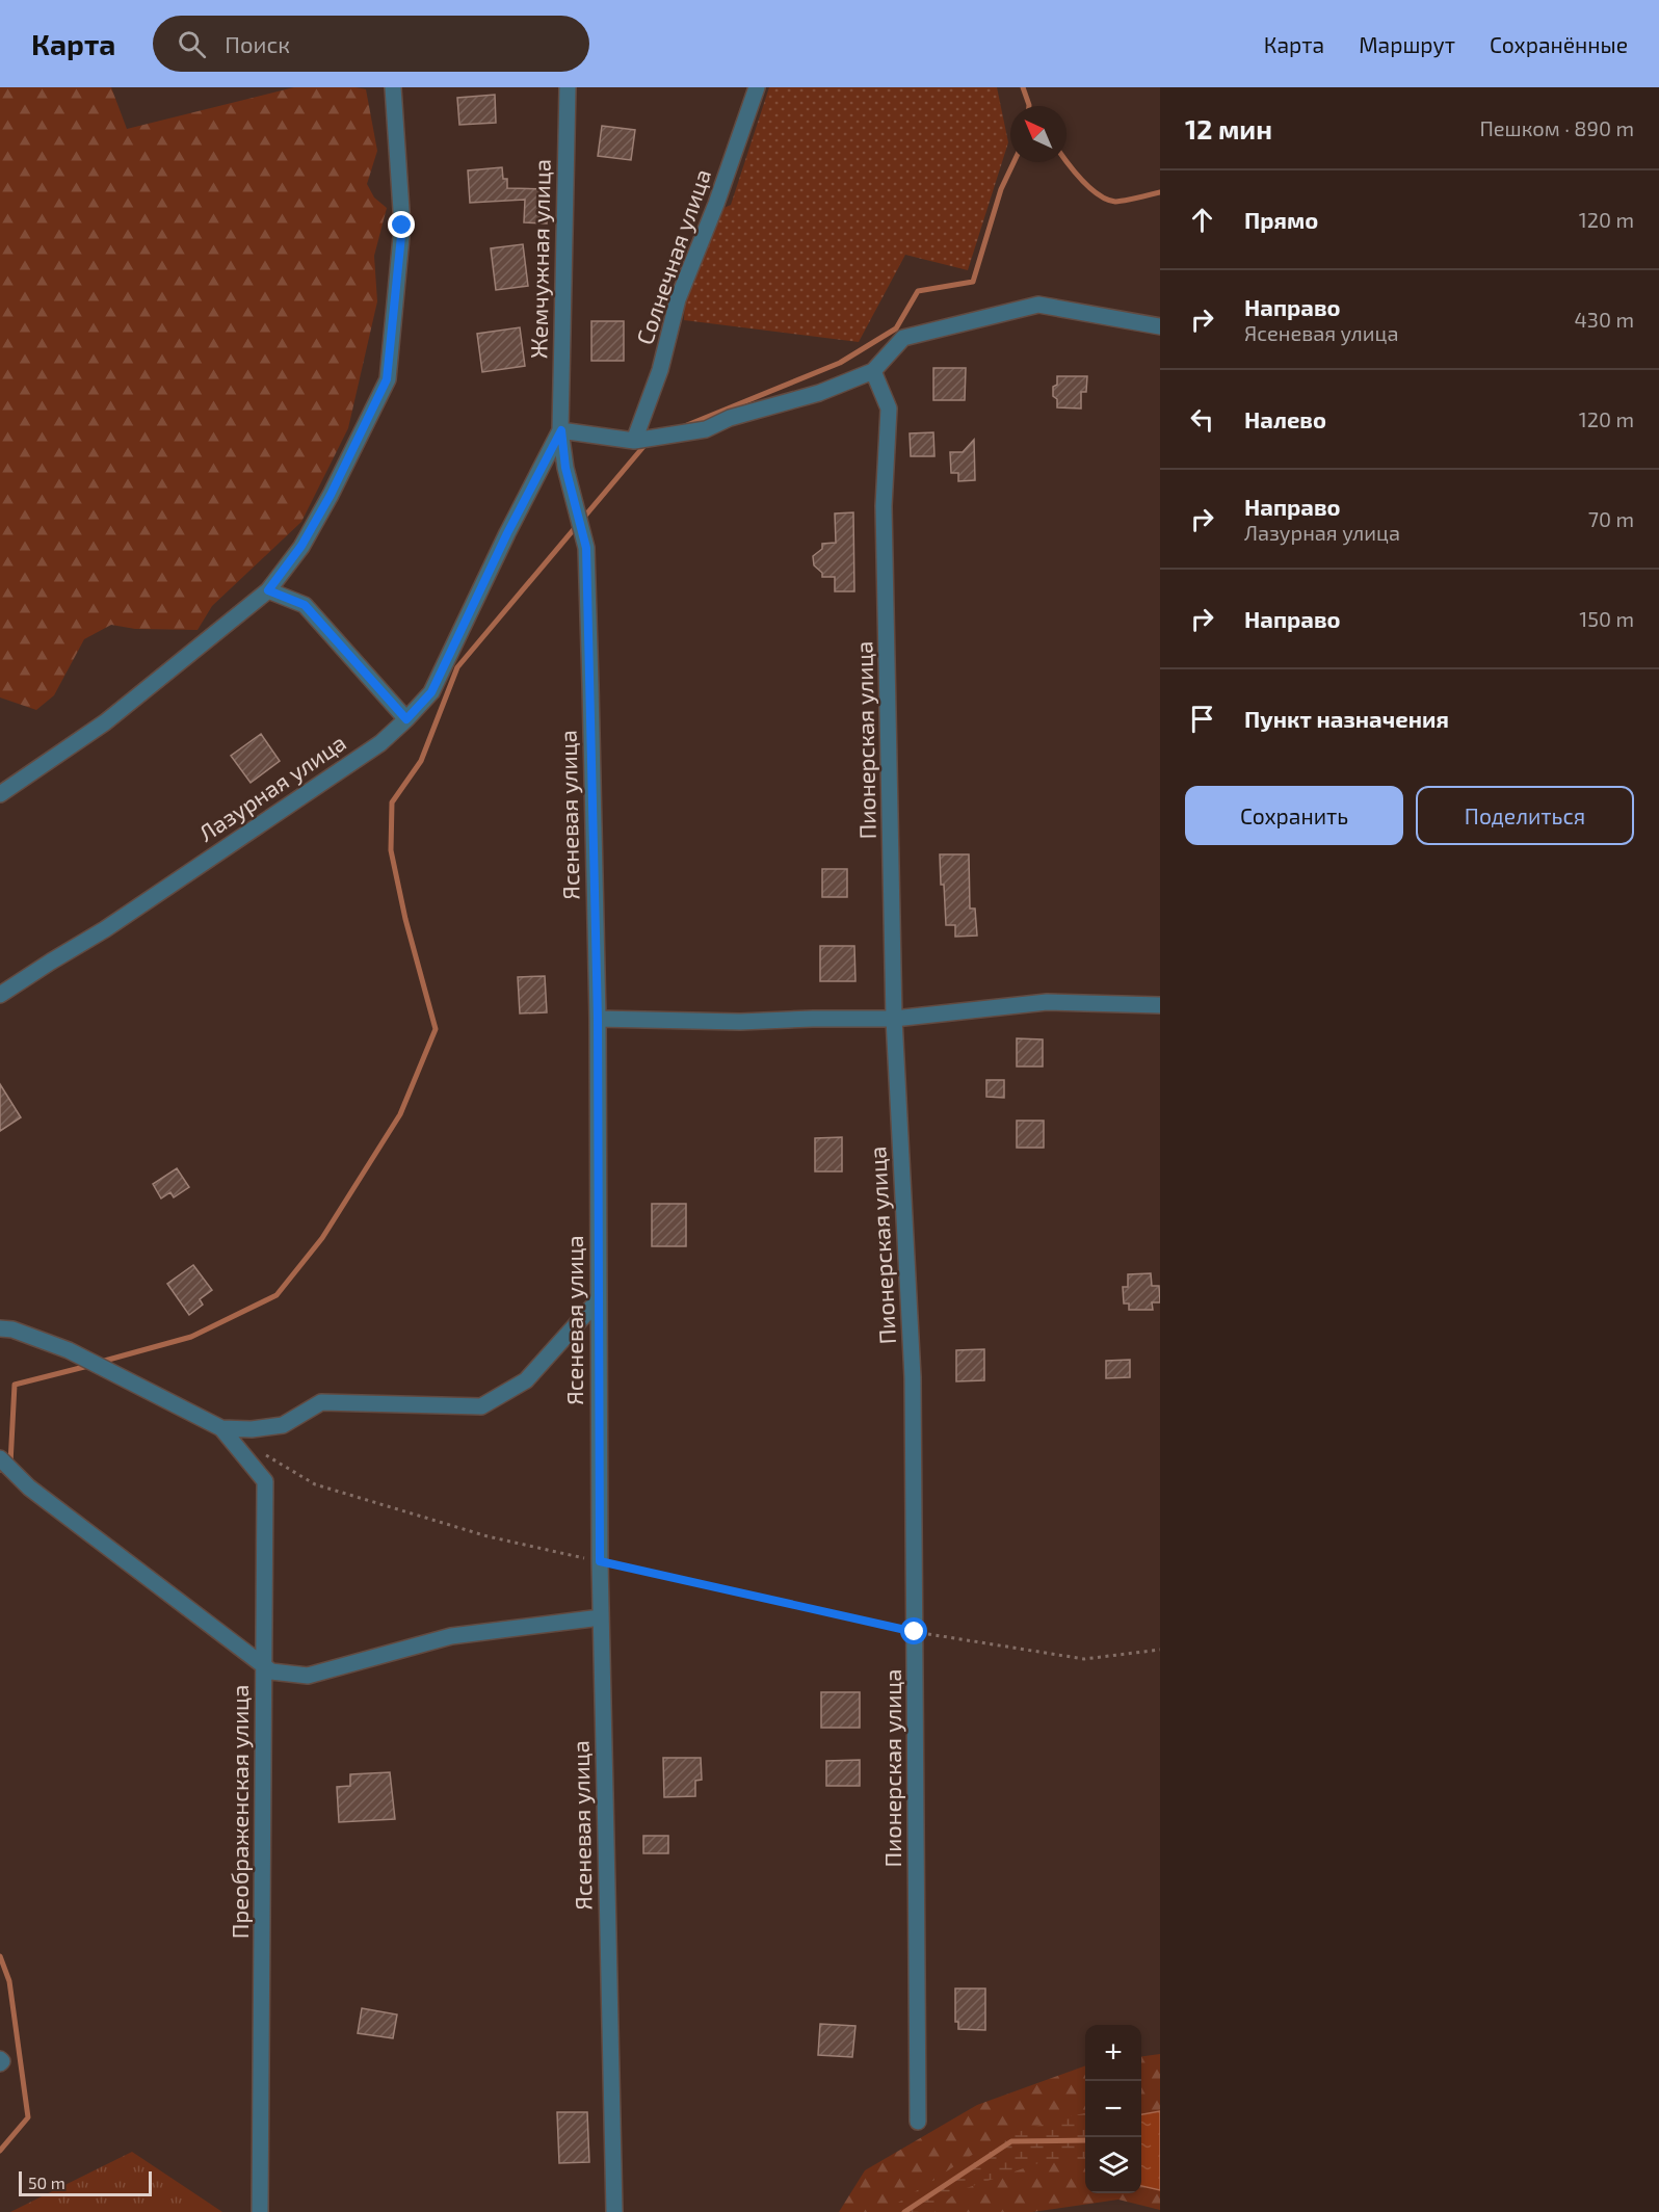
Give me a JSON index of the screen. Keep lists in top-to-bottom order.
{
  "streets": {
    "street": [
      "Солнечная улица",
      "Жемчужная улица",
      "Пионерская улица",
      "Лазурная улица",
      "Ясеневая улица",
      "Преображенская улица"
    ]
  },
  "crossings": [
    ["Жемчужная улица", "Лазурная улица"],
    ["Жемчужная улица", "Ясеневая улица"],
    ["Лазурная улица", "Ясеневая улица"]
  ],
  "scale_bar": "50 m",
  "north": "top left",
  "page": {
    "header": "Карта",
    "search": "Поиск",
    "nav": ["Карта", "Маршрут", "Сохранённые"],
    "heading": ["12 мин", "Пешком · 890 m"],
    "list": [
      ["Прямо", "120 m"],
      ["Направо", "Ясеневая улица", "430 m"],
      ["Налево", "120 m"],
      ["Направо", "Лазурная улица", "70 m"],
      ["Направо", "150 m"],
      "Пункт назначения"
    ],
    "buttons": ["Сохранить", "Поделиться"],
    "map_buttons": ["+", "−"],
    "scale": "50 m"
  }
}
